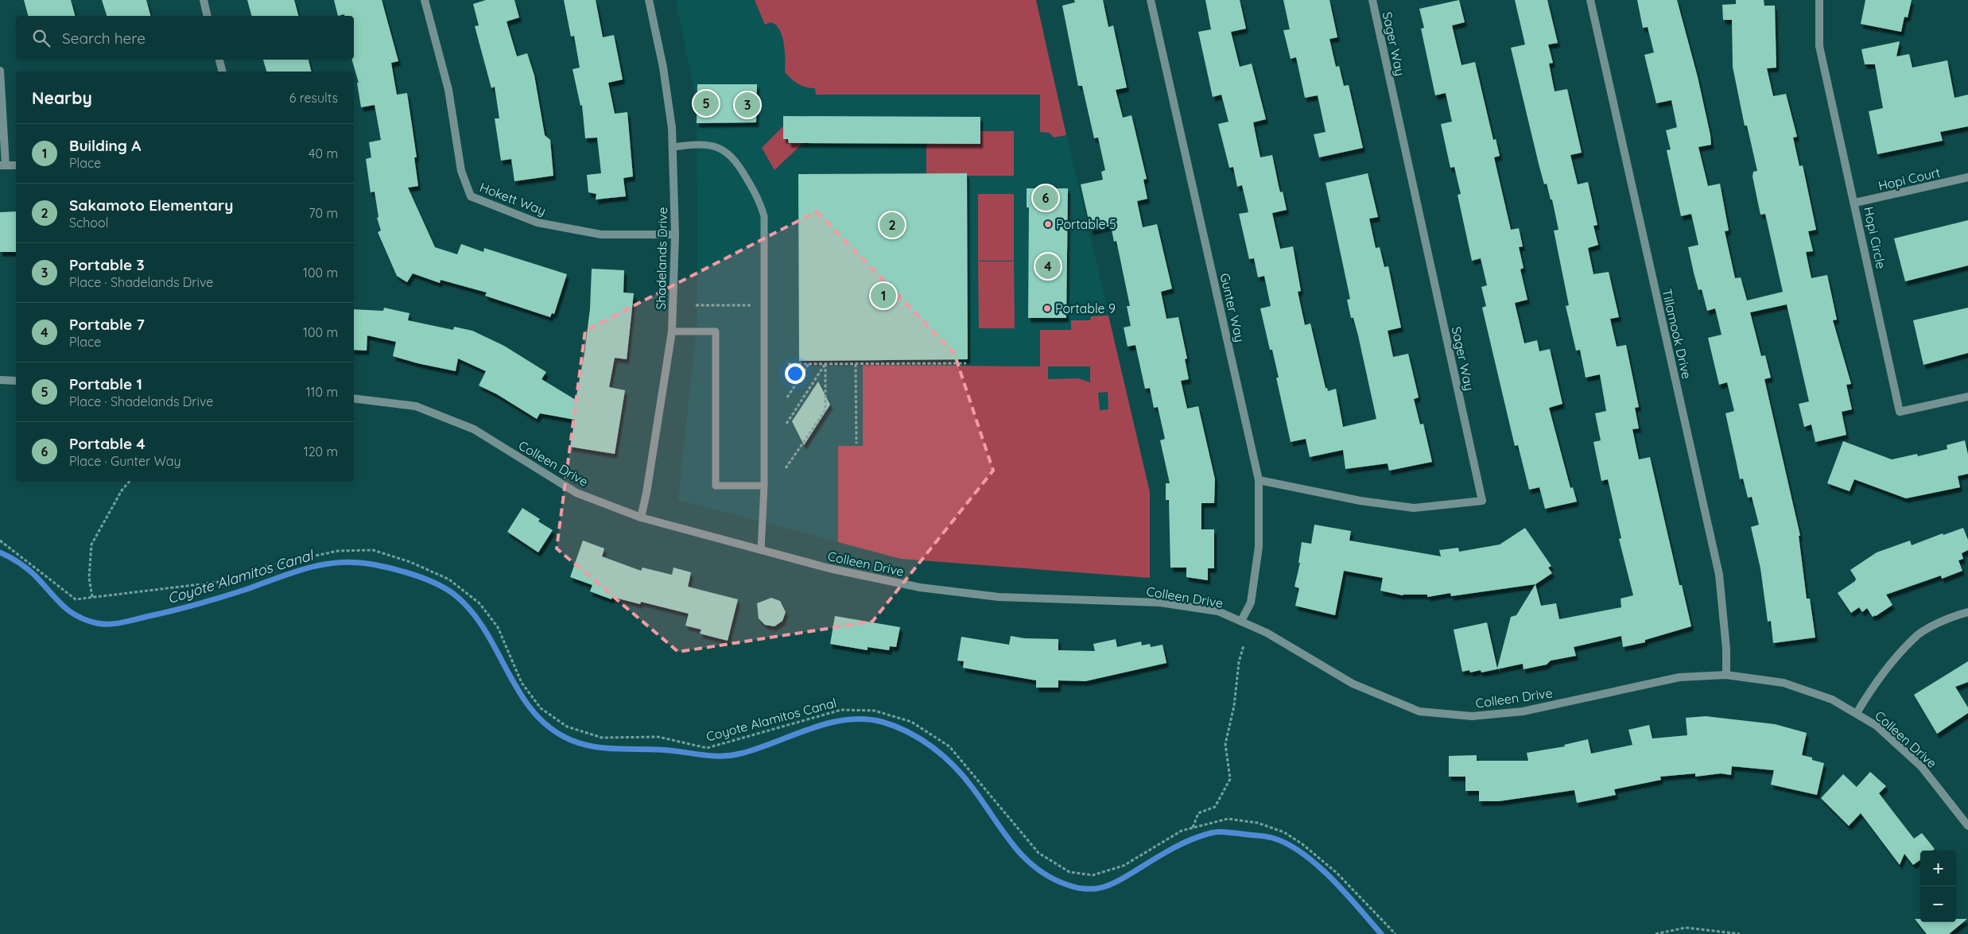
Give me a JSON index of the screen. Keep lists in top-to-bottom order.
{
  "streets": {
    "street": [
      "Sager Way",
      "Hopi Court",
      "Hokett Way",
      "Hopi Circle",
      "Shadelands Drive",
      "Gunter Way",
      "Tillamook Drive",
      "Colleen Drive"
    ],
    "path": ["Coyote Alamitos Canal"]
  },
  "crossings": [
    ["Sager Way", "Gunter Way"],
    ["Hopi Court", "Hopi Circle"],
    ["Hokett Way", "Shadelands Drive"],
    ["Shadelands Drive", "Colleen Drive"],
    ["Gunter Way", "Colleen Drive"],
    ["Tillamook Drive", "Colleen Drive"]
  ],
  "water": ["Coyote Alamitos Canal"],
  "places": ["Portable 5", "Portable 9"],
  "page": {
    "search": "Search here",
    "heading": ["Nearby", "6 results"],
    "pins": [
      "5",
      "3",
      "6",
      "2",
      "4",
      "1"
    ],
    "list": [
      {
        "mark": "1",
        "name": "Building A",
        "note": "Place",
        "value": "40 m"
      },
      {
        "mark": "2",
        "name": "Sakamoto Elementary",
        "note": "School",
        "value": "70 m"
      },
      {
        "mark": "3",
        "name": "Portable 3",
        "note": "Place · Shadelands Drive",
        "value": "100 m"
      },
      {
        "mark": "4",
        "name": "Portable 7",
        "note": "Place",
        "value": "100 m"
      },
      {
        "mark": "5",
        "name": "Portable 1",
        "note": "Place · Shadelands Drive",
        "value": "110 m"
      },
      {
        "mark": "6",
        "name": "Portable 4",
        "note": "Place · Gunter Way",
        "value": "120 m"
      }
    ],
    "map_buttons": ["+", "−"]
  }
}
